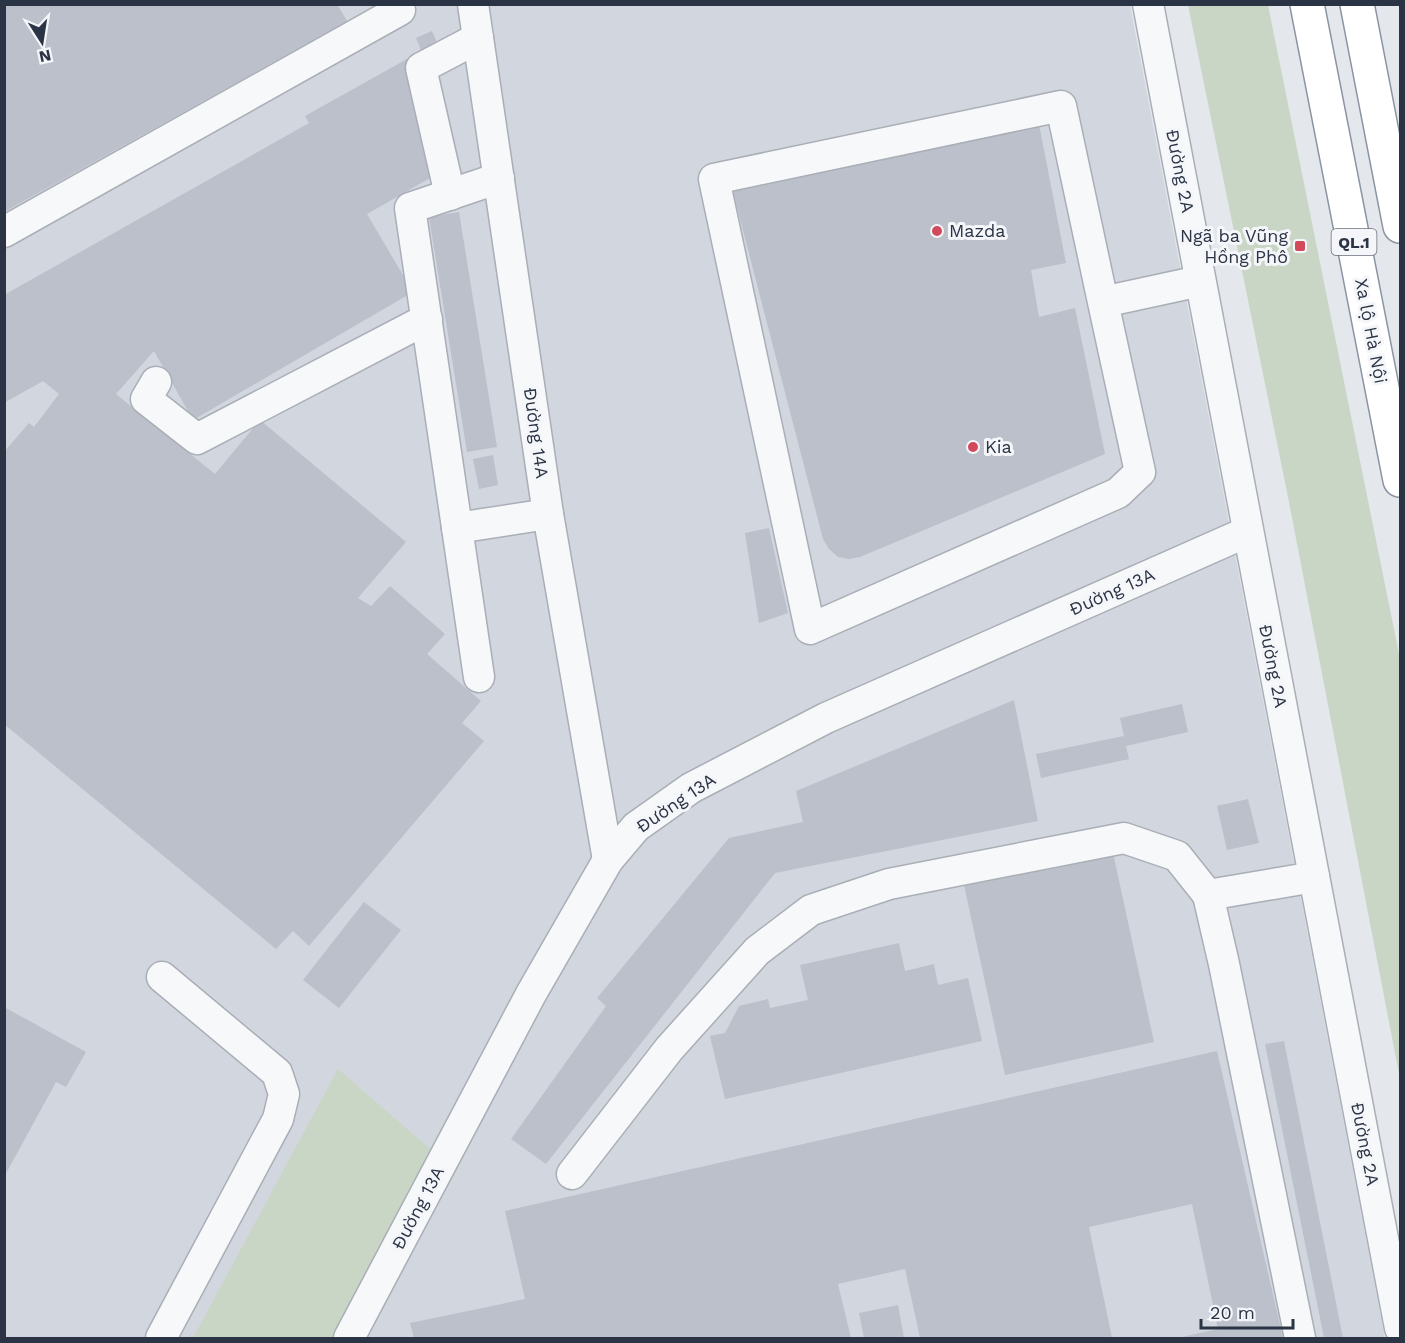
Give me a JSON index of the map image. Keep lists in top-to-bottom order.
{
  "streets": {
    "highway": ["QL.1", "Xa lộ Hà Nội"],
    "street": ["Đường 2A", "Đường 14A", "Đường 13A"]
  },
  "crossings": [
    ["Đường 2A", "Đường 13A"],
    ["Đường 14A", "Đường 13A"]
  ],
  "places": {
    "other": ["Mazda", "Kia"],
    "transit": ["Ngã ba Vũng Hồng Phô"]
  },
  "scale_bar": "20 m",
  "north": "bottom"
}
